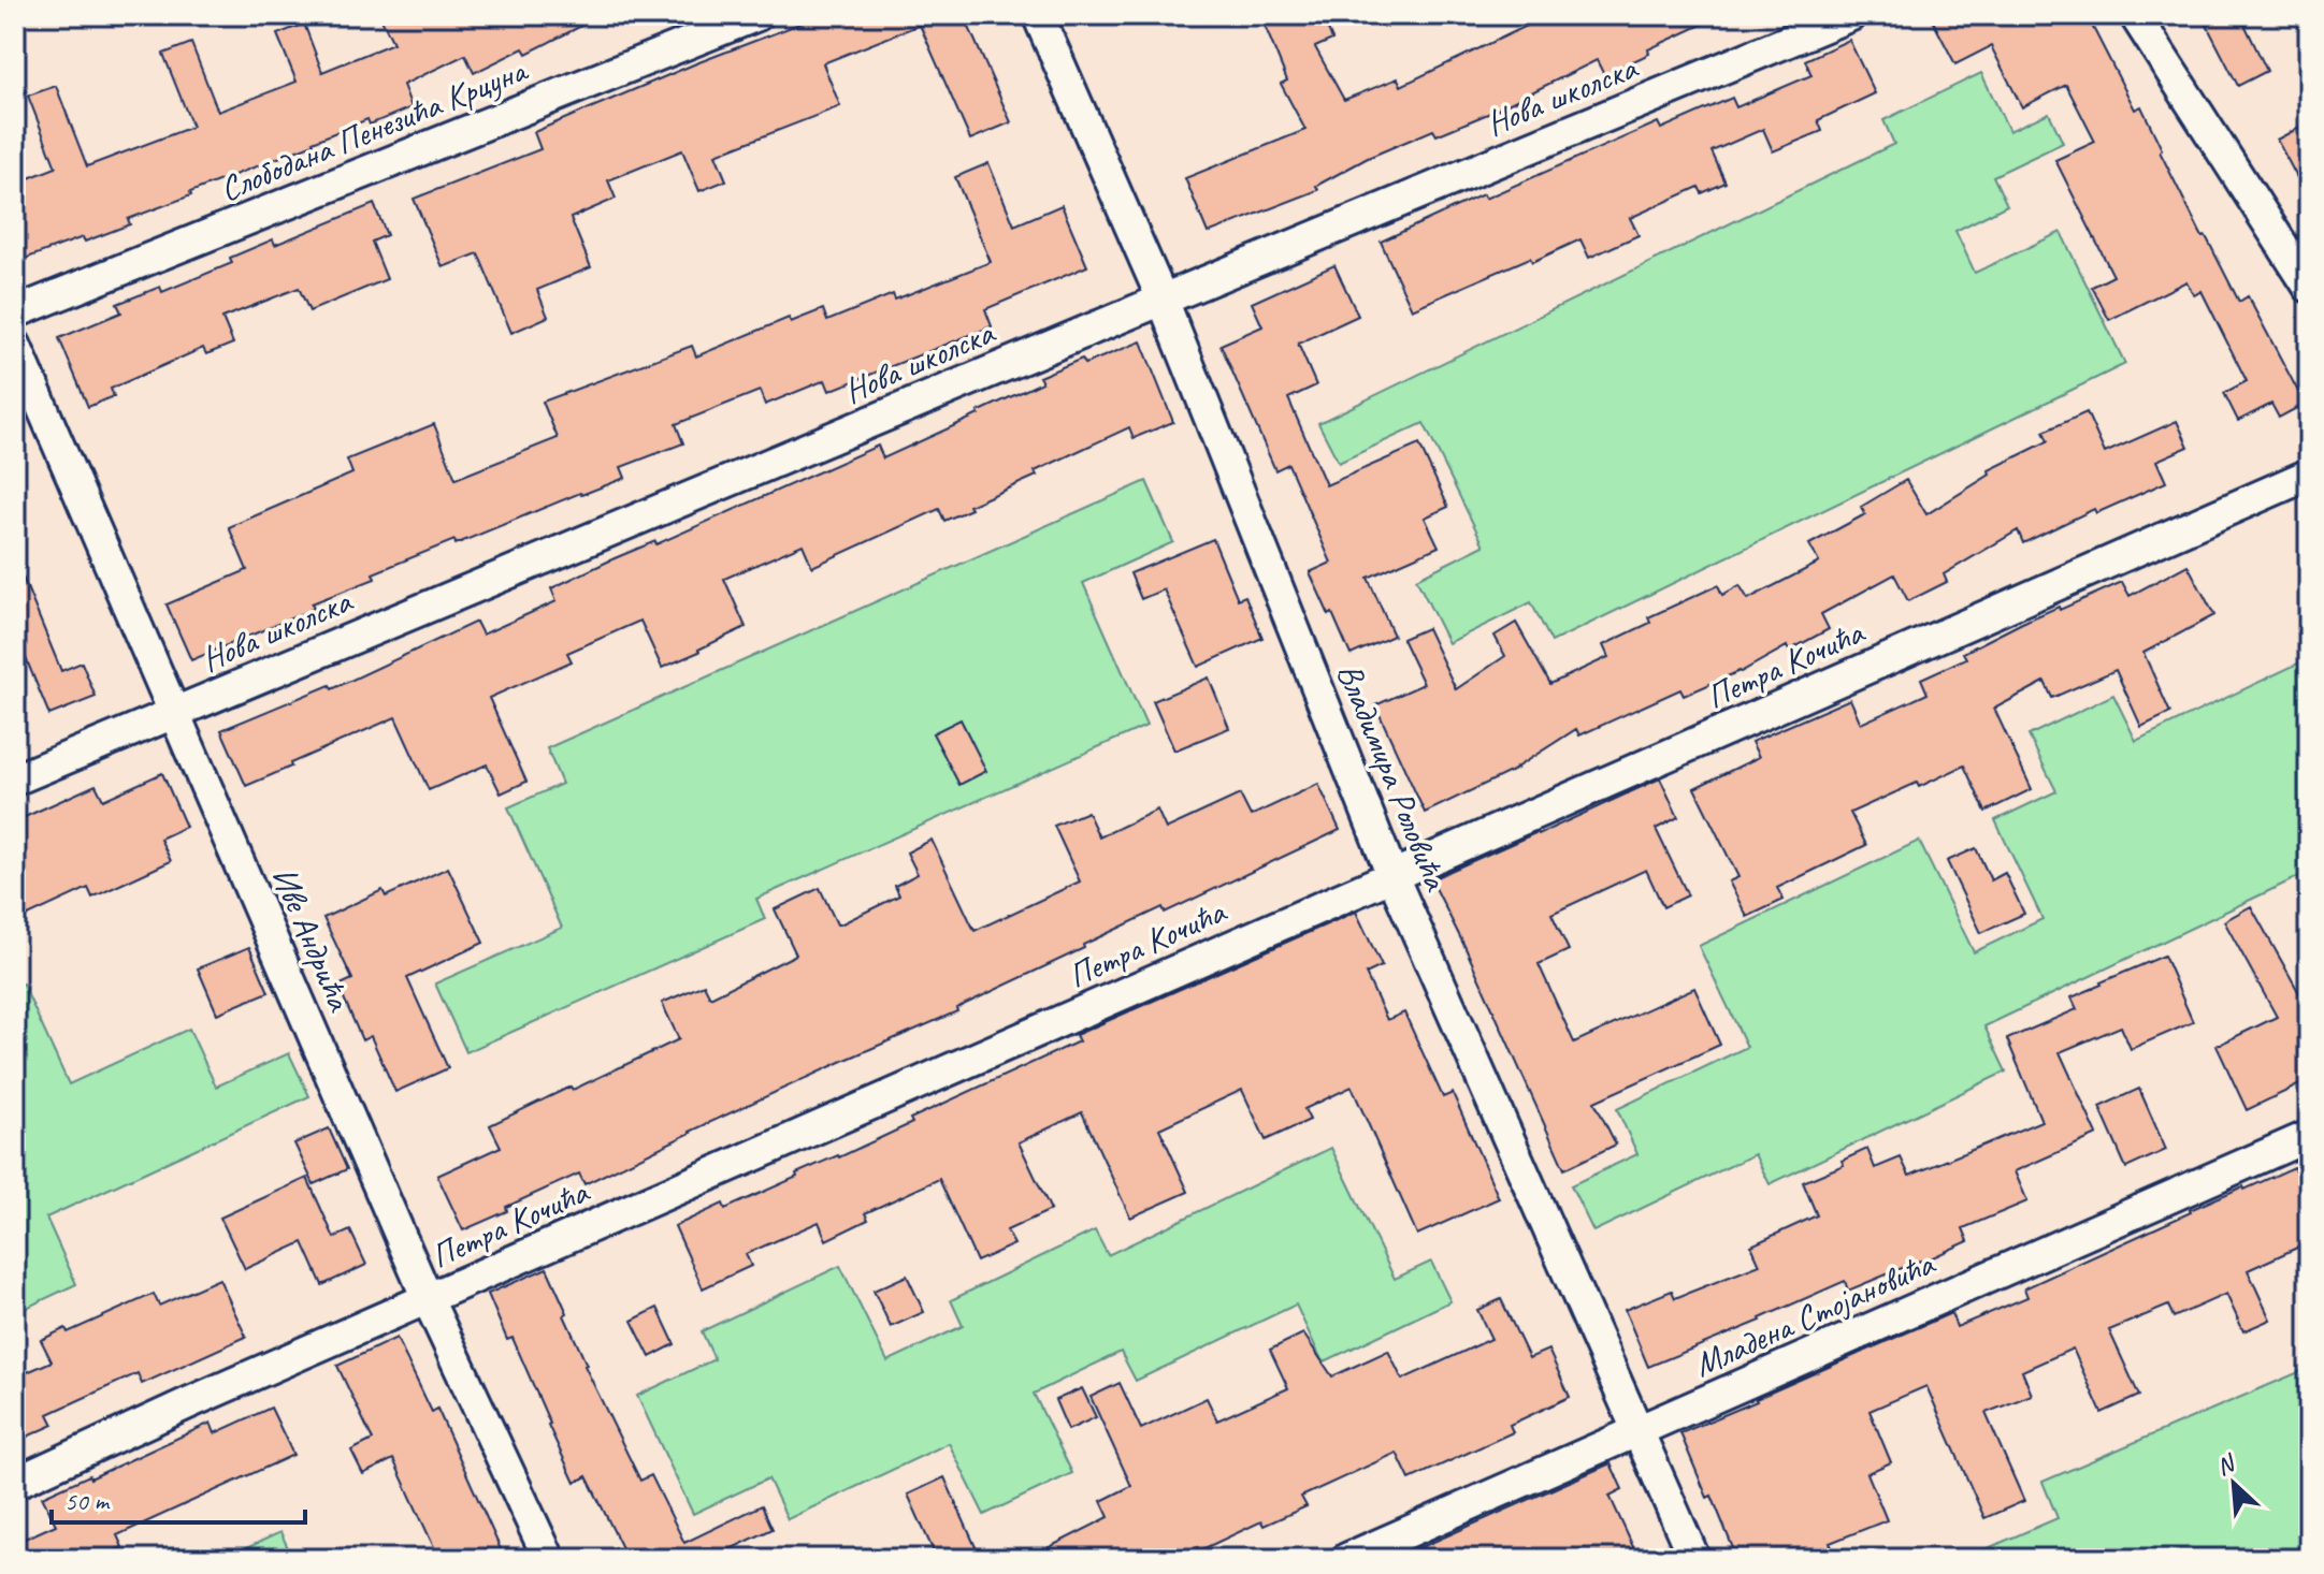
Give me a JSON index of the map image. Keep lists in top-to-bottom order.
{
  "streets": {
    "street": [
      "Нова школска",
      "Слободана Пенезића Крцуна",
      "Петра Кочића",
      "Владимира Роловића",
      "Иве Андрића",
      "Младена Стојановића"
    ]
  },
  "crossings": [
    ["Нова школска", "Владимира Роловића"],
    ["Нова школска", "Иве Андрића"],
    ["Петра Кочића", "Владимира Роловића"],
    ["Петра Кочића", "Иве Андрића"],
    ["Владимира Роловића", "Младена Стојановића"]
  ],
  "scale_bar": "50 m",
  "north": "top left"
}
